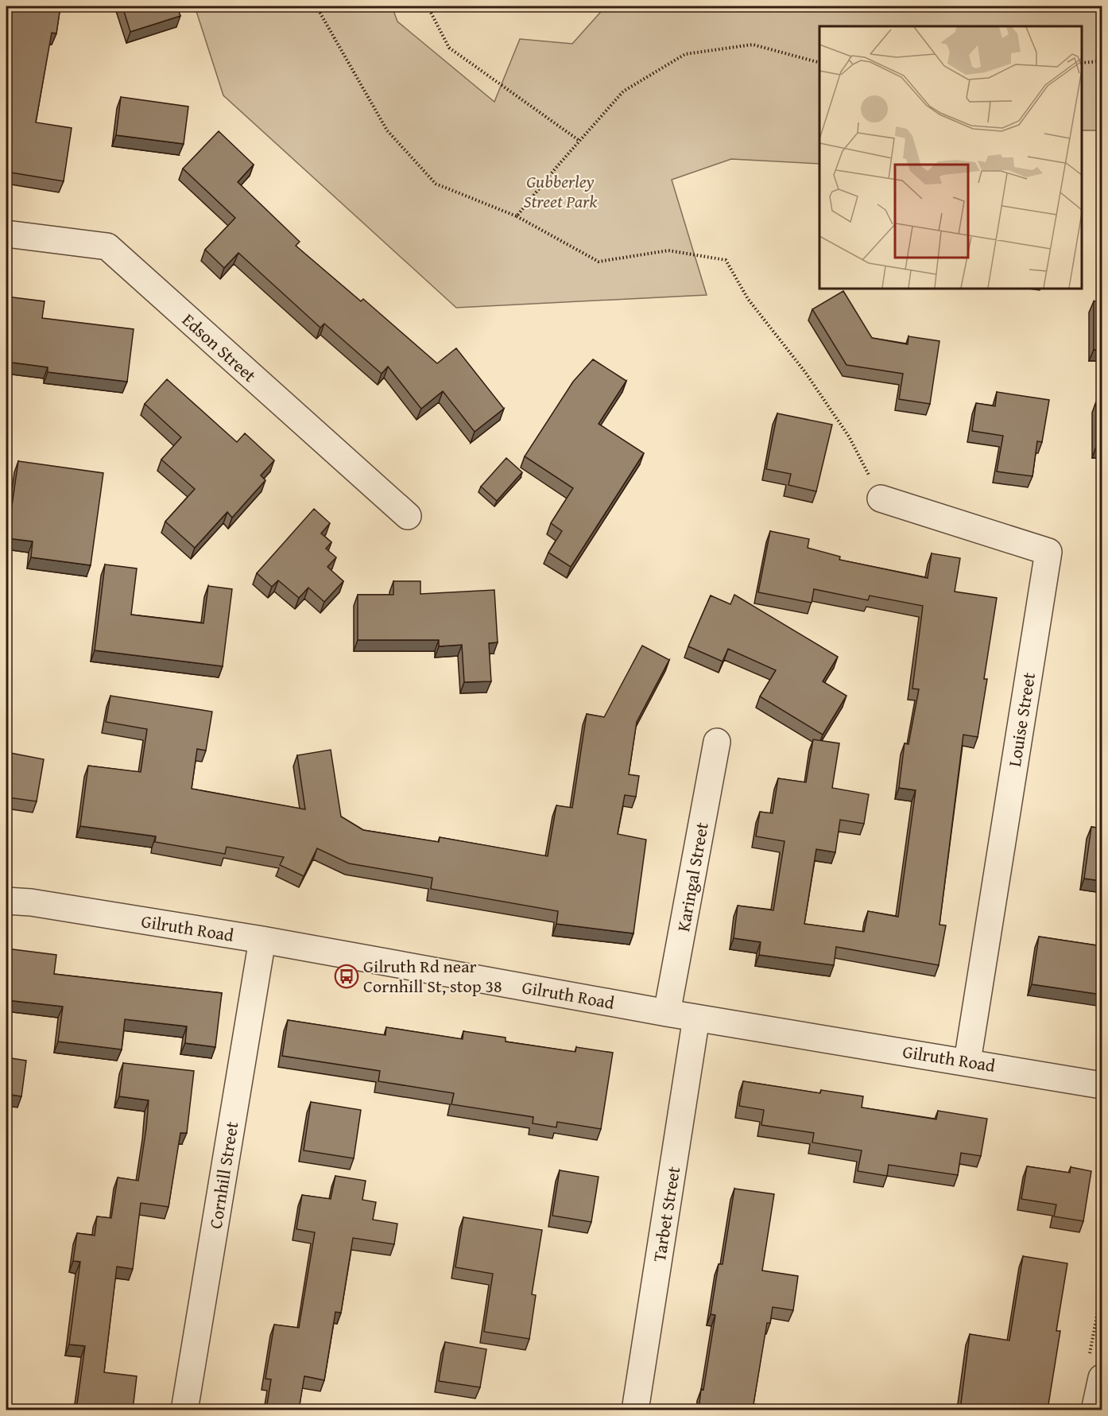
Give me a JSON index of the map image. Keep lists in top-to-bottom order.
{
  "streets": {
    "street": [
      "Edson Street",
      "Louise Street",
      "Karingal Street",
      "Gilruth Road",
      "Cornhill Street",
      "Tarbet Street"
    ]
  },
  "crossings": [
    ["Louise Street", "Gilruth Road"],
    ["Karingal Street", "Gilruth Road"],
    ["Gilruth Road", "Cornhill Street"],
    ["Gilruth Road", "Tarbet Street"]
  ],
  "parks": ["Gubberley Street Park"],
  "places": {
    "bus stop": ["Gilruth Rd near Cornhill St, stop 38"]
  }
}
